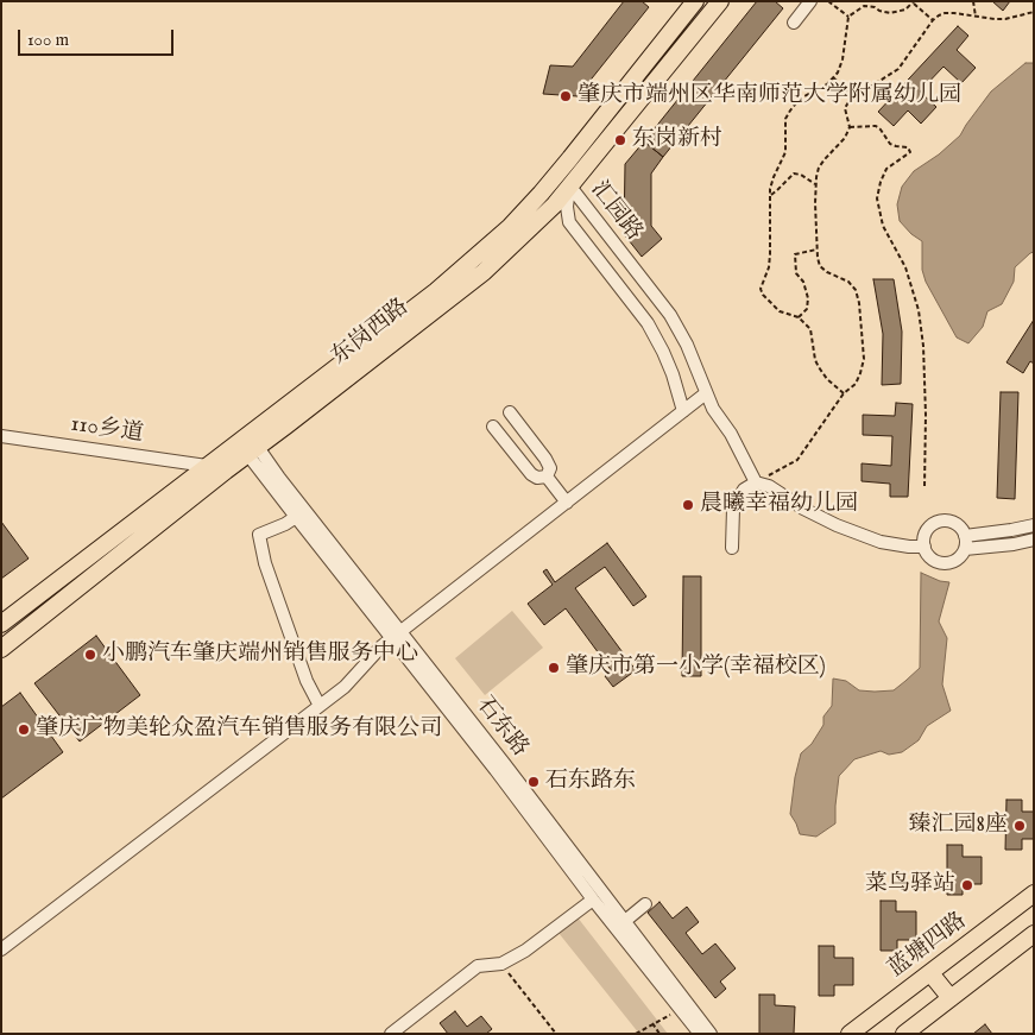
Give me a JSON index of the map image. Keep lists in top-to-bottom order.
{
  "streets": {
    "main road": ["东岗西路", "蓝塘四路"],
    "street": ["汇园路", "110乡道", "石东路"]
  },
  "crossings": [
    ["汇园路", "东岗西路"],
    ["东岗西路", "110乡道"],
    ["东岗西路", "石东路"]
  ],
  "places": [
    "肇庆市端州区华南师范大学附属幼儿园",
    "东岗新村",
    "晨曦幸福幼儿园",
    "小鹏汽车肇庆端州销售服务中心",
    "肇庆市第一小学(幸福校区)",
    "肇庆广物美轮众盈汽车销售服务有限公司",
    "石东路东",
    "臻汇园8座",
    "菜鸟驿站"
  ],
  "scale_bar": "100 m"
}
